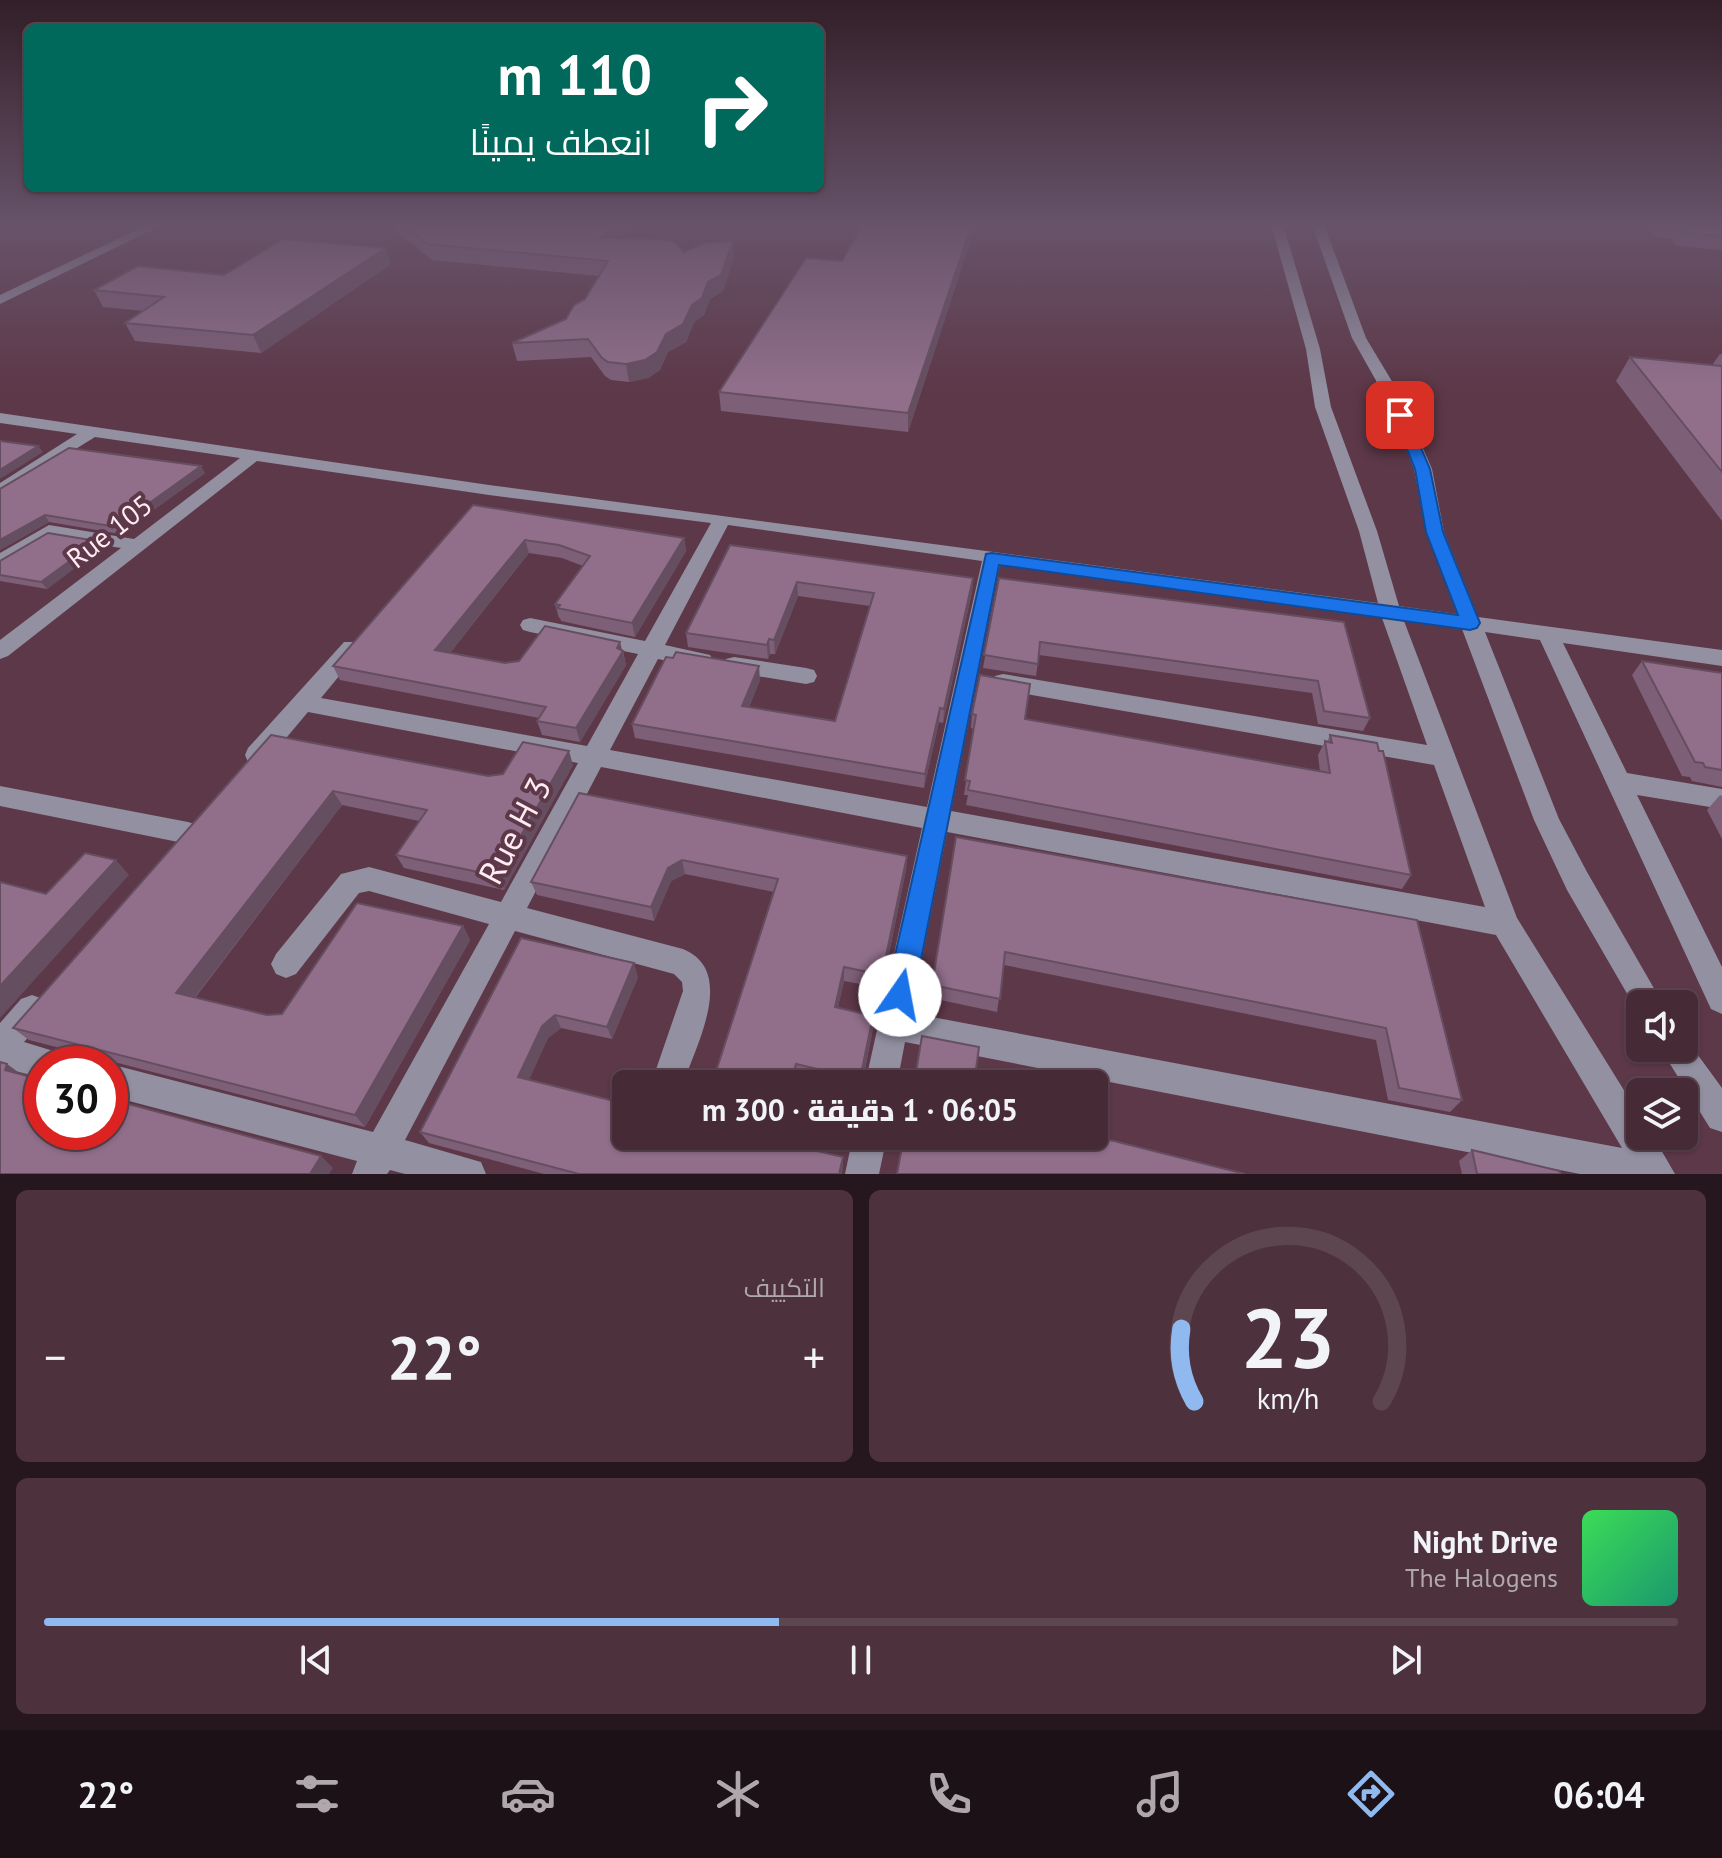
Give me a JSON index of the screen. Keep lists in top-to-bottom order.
{
  "streets": {
    "street": ["Rue 105", "Rue H 3"]
  },
  "page": {
    "turn": ["110 m", "انعطف يمينًا"],
    "limit": "30",
    "trip": "06:05 · 1 دقيقة · 300 m",
    "tile": "التكييف",
    "heat": ["−", "22°", "+"],
    "song": ["Night Drive", "The Halogens"],
    "tabs": ["06:04", "22°"],
    "gauge": ["23", "km/h"]
  }
}
